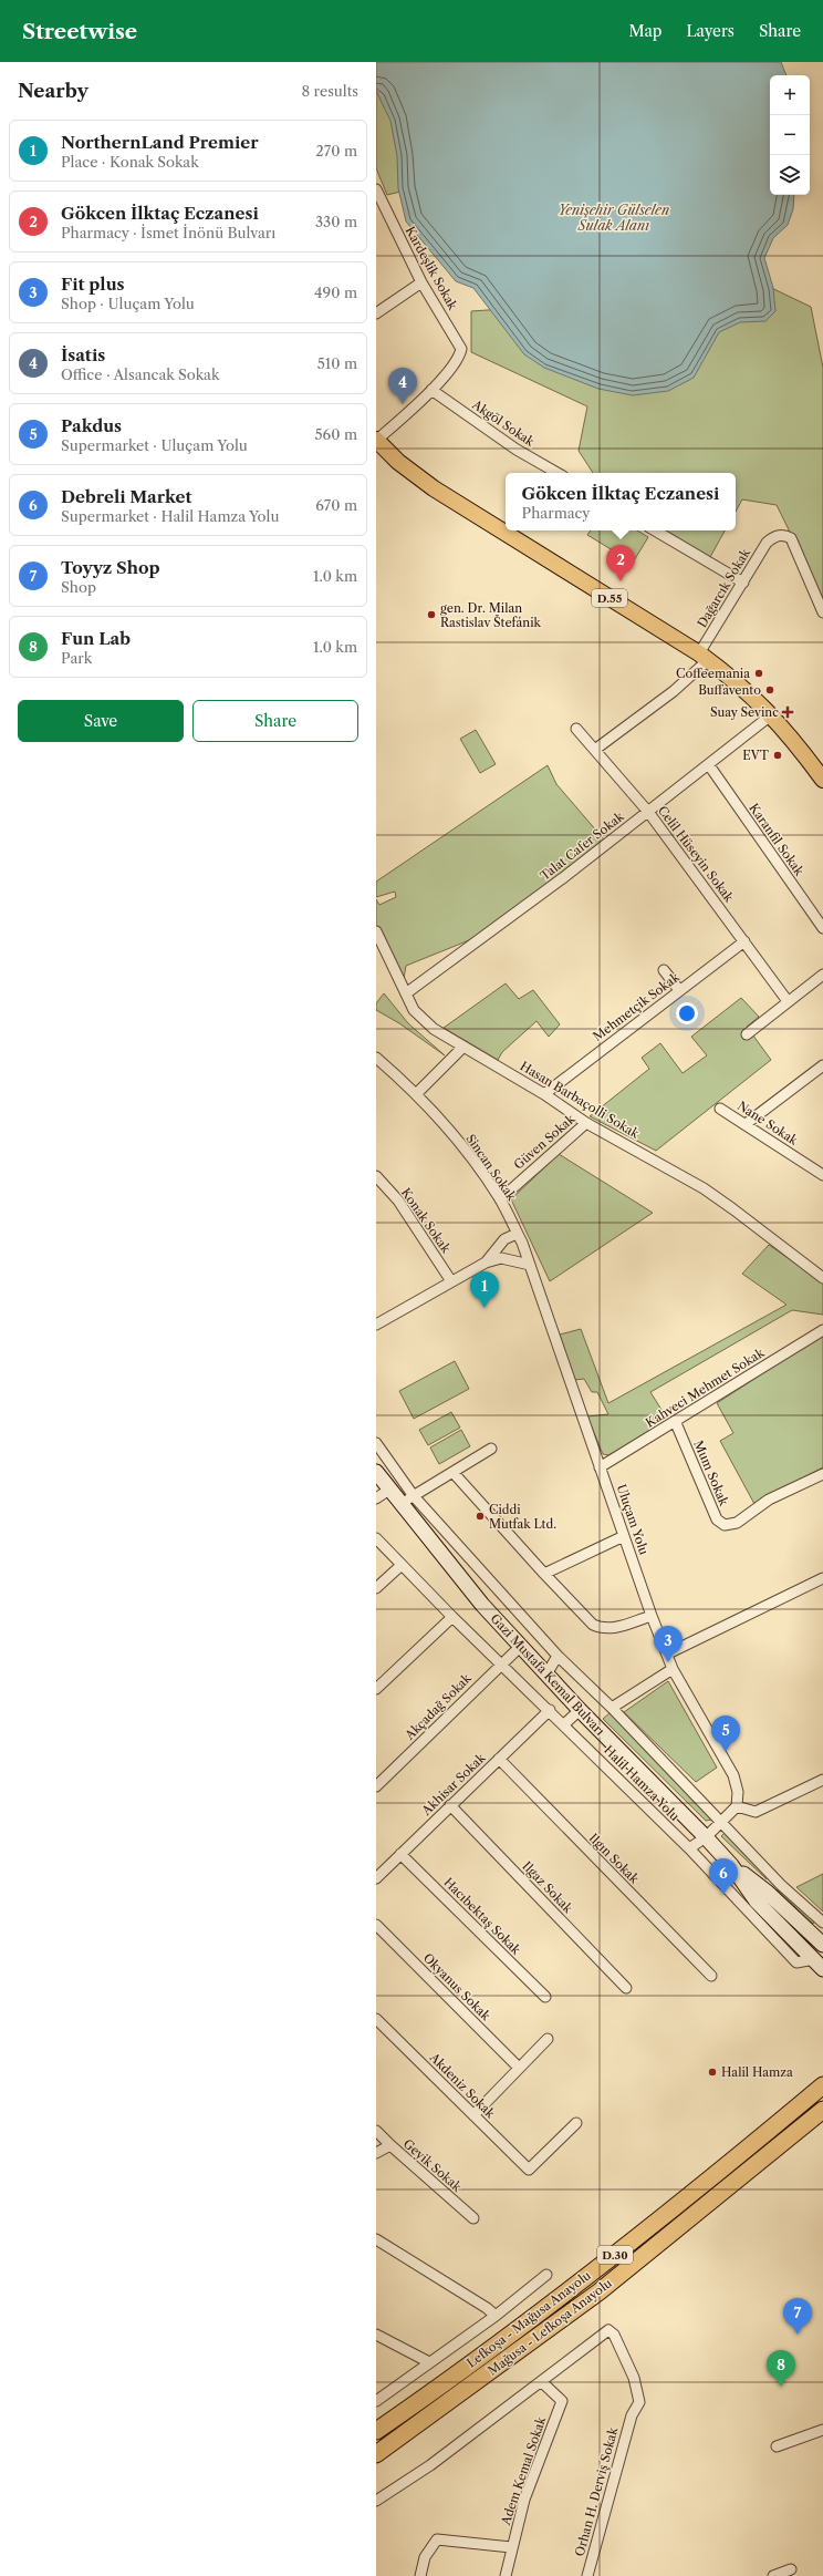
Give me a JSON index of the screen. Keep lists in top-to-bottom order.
{
  "streets": {
    "highway": ["D.30", "Lefkoşa - Mağusa Anayolu", "Mağusa - Lefkoşa Anayolu"],
    "main road": ["D.55", "Gazi Mustafa Kemal Bulvarı"],
    "street": [
      "Kardeşlik Sokak",
      "Akgöl Sokak",
      "Dağarcık Sokak",
      "Karanfil Sokak",
      "Talat Cafer Sokak",
      "Celil Hüseyin Sokak",
      "Mehmetçik Sokak",
      "Hasan Barbaçolli Sokak",
      "Nane Sokak",
      "Güven Sokak",
      "Sincan Sokak",
      "Konak Sokak",
      "Kahveci Mehmet Sokak",
      "Mum Sokak",
      "Uluçam Yolu",
      "Akçadağ Sokak",
      "Halil Hamza Yolu",
      "Akhisar Sokak",
      "Ilgın Sokak",
      "Ilgaz Sokak",
      "Hacıbektaş Sokak",
      "Okyanus Sokak",
      "Akdeniz Sokak",
      "Geyik Sokak",
      "Adem Kemal Sokak",
      "Orhan H. Derviş Sokak"
    ]
  },
  "crossings": [
    ["Kardeşlik Sokak", "Akgöl Sokak"],
    ["Dağarcık Sokak", "D.55"],
    ["Dağarcık Sokak", "Celil Hüseyin Sokak"],
    ["D.55", "Talat Cafer Sokak"],
    ["Karanfil Sokak", "Talat Cafer Sokak"],
    ["Talat Cafer Sokak", "Celil Hüseyin Sokak"],
    ["Talat Cafer Sokak", "Hasan Barbaçolli Sokak"],
    ["Celil Hüseyin Sokak", "Mehmetçik Sokak"],
    ["Mehmetçik Sokak", "Hasan Barbaçolli Sokak"],
    ["Hasan Barbaçolli Sokak", "Güven Sokak"],
    ["Güven Sokak", "Sincan Sokak"],
    ["Sincan Sokak", "Uluçam Yolu"],
    ["Kahveci Mehmet Sokak", "Mum Sokak"],
    ["Kahveci Mehmet Sokak", "Uluçam Yolu"],
    ["Gazi Mustafa Kemal Bulvarı", "Akçadağ Sokak"],
    ["Gazi Mustafa Kemal Bulvarı", "Halil Hamza Yolu"],
    ["Akçadağ Sokak", "Halil Hamza Yolu"],
    ["Halil Hamza Yolu", "Akhisar Sokak"],
    ["Akhisar Sokak", "Ilgın Sokak"],
    ["Akhisar Sokak", "Ilgaz Sokak"],
    ["Akhisar Sokak", "Hacıbektaş Sokak"],
    ["Adem Kemal Sokak", "Orhan H. Derviş Sokak"]
  ],
  "water": ["Yenişehir Gülselen Sulak Alanı"],
  "places": {
    "other": [
      "gen. Dr. Milan Rastislav Štefánik",
      "Coffeemania",
      "Buffavento",
      "EVT",
      "Ciddi Mutfak Ltd.",
      "Halil Hamza"
    ],
    "health": ["Suay Sevinc"]
  },
  "page": {
    "header": "Streetwise",
    "nav": ["Map", "Layers", "Share"],
    "heading": ["Nearby", "8 results"],
    "map_buttons": ["+", "−"],
    "list": [
      {
        "mark": "1",
        "name": "NorthernLand Premier",
        "note": "Place · Konak Sokak",
        "value": "270 m"
      },
      {
        "mark": "2",
        "name": "Gökcen İlktaç Eczanesi",
        "note": "Pharmacy · İsmet İnönü Bulvarı",
        "value": "330 m"
      },
      {
        "mark": "3",
        "name": "Fit plus",
        "note": "Shop · Uluçam Yolu",
        "value": "490 m"
      },
      {
        "mark": "4",
        "name": "İsatis",
        "note": "Office · Alsancak Sokak",
        "value": "510 m"
      },
      {
        "mark": "5",
        "name": "Pakdus",
        "note": "Supermarket · Uluçam Yolu",
        "value": "560 m"
      },
      {
        "mark": "6",
        "name": "Debreli Market",
        "note": "Supermarket · Halil Hamza Yolu",
        "value": "670 m"
      },
      {
        "mark": "7",
        "name": "Toyyz Shop",
        "note": "Shop",
        "value": "1.0 km"
      },
      {
        "mark": "8",
        "name": "Fun Lab",
        "note": "Park",
        "value": "1.0 km"
      }
    ],
    "pins": [
      "4",
      "2",
      "1",
      "3",
      "5",
      "6",
      "7",
      "8"
    ],
    "popup": ["Gökcen İlktaç Eczanesi", "Pharmacy"],
    "buttons": ["Save", "Share"]
  }
}
